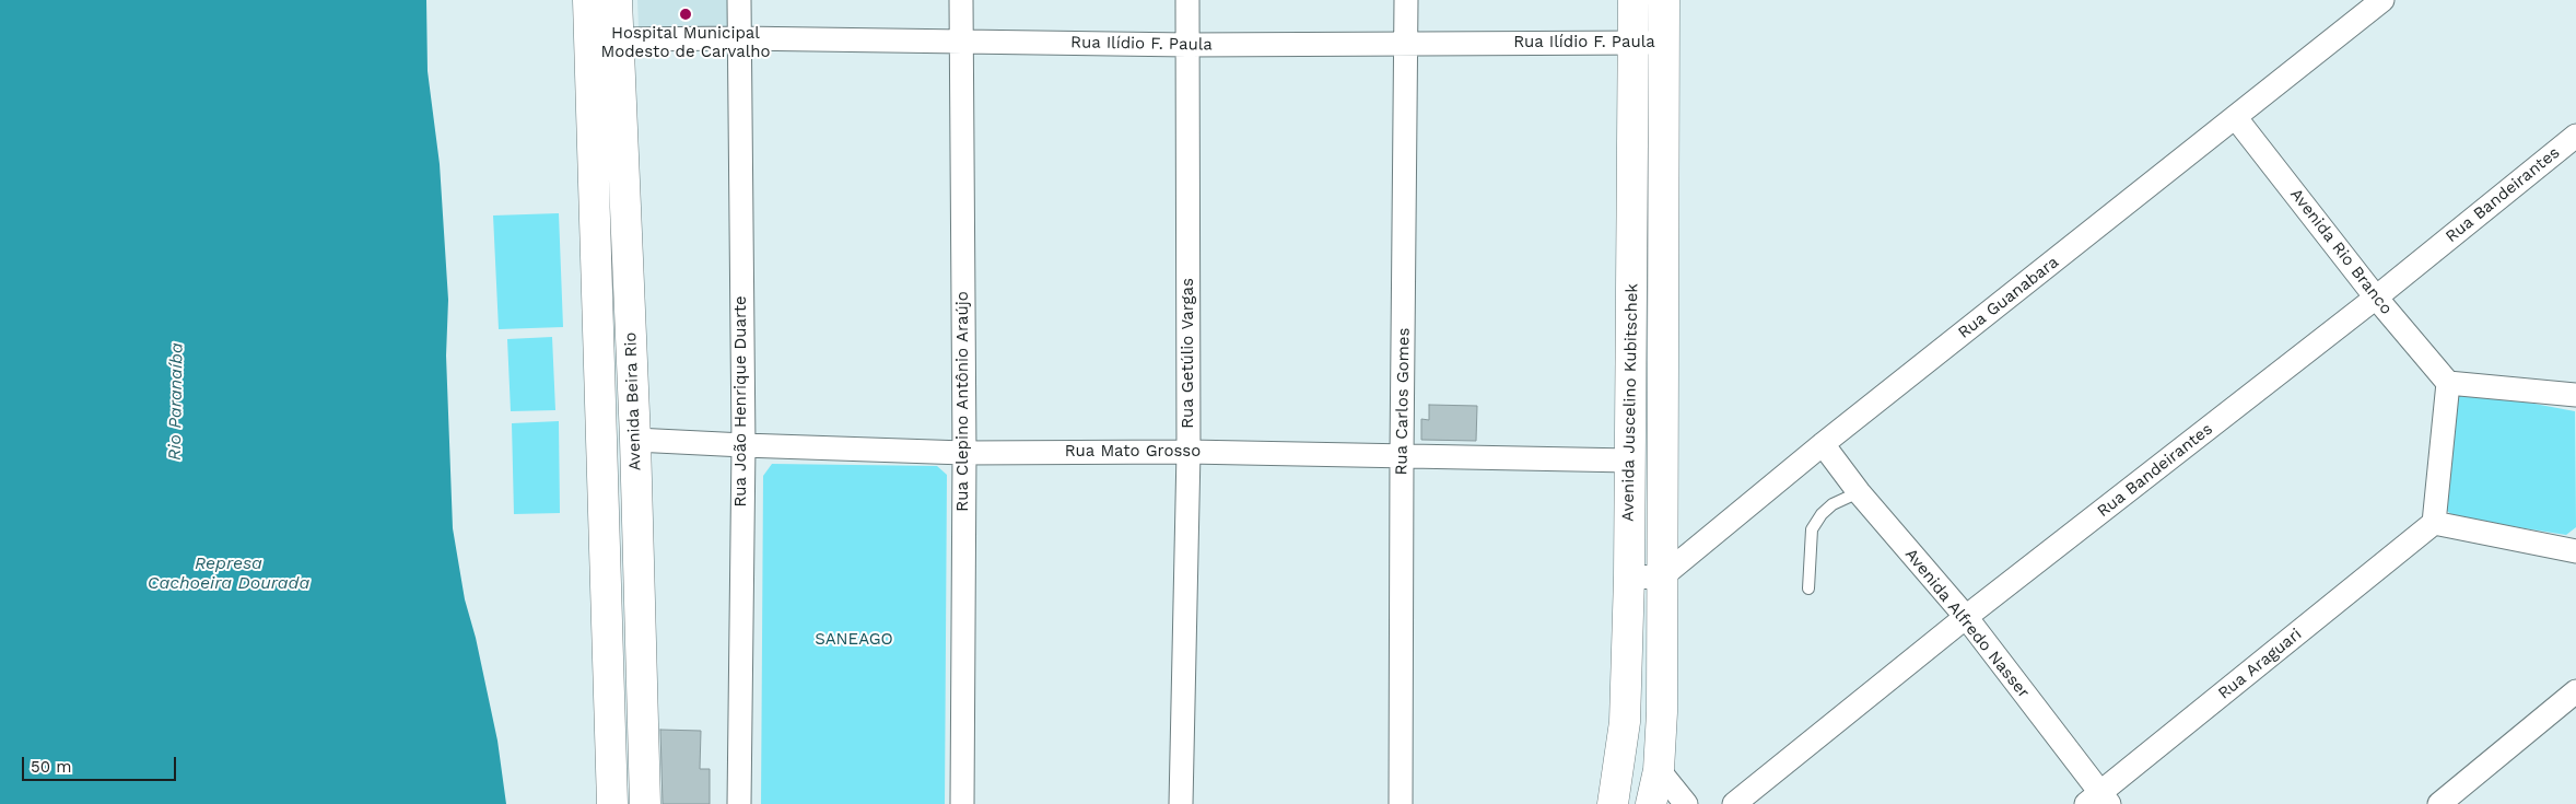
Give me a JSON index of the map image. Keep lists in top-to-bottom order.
{
  "streets": {
    "street": [
      "Rua Ilídio F. Paula",
      "Rua Bandeirantes",
      "Avenida Rio Branco",
      "Rua Guanabara",
      "Rua Getúlio Vargas",
      "Avenida Beira Rio",
      "Rua João Henrique Duarte",
      "Rua Clepino Antônio Araújo",
      "Rua Carlos Gomes",
      "Avenida Juscelino Kubitschek",
      "Rua Mato Grosso",
      "Avenida Alfredo Nasser",
      "Rua Araguari"
    ]
  },
  "crossings": [
    ["Rua Ilídio F. Paula", "Rua Getúlio Vargas"],
    ["Rua Ilídio F. Paula", "Avenida Beira Rio"],
    ["Rua Ilídio F. Paula", "Rua João Henrique Duarte"],
    ["Rua Ilídio F. Paula", "Rua Clepino Antônio Araújo"],
    ["Rua Ilídio F. Paula", "Rua Carlos Gomes"],
    ["Rua Ilídio F. Paula", "Avenida Juscelino Kubitschek"],
    ["Rua Bandeirantes", "Avenida Rio Branco"],
    ["Rua Bandeirantes", "Avenida Alfredo Nasser"],
    ["Avenida Rio Branco", "Rua Guanabara"],
    ["Rua Guanabara", "Avenida Juscelino Kubitschek"],
    ["Rua Guanabara", "Avenida Alfredo Nasser"],
    ["Rua Getúlio Vargas", "Rua Mato Grosso"],
    ["Avenida Beira Rio", "Rua Mato Grosso"],
    ["Rua João Henrique Duarte", "Rua Mato Grosso"],
    ["Rua Clepino Antônio Araújo", "Rua Mato Grosso"],
    ["Rua Carlos Gomes", "Rua Mato Grosso"],
    ["Avenida Juscelino Kubitschek", "Rua Mato Grosso"],
    ["Avenida Alfredo Nasser", "Rua Araguari"]
  ],
  "water": ["Rio Paranaíba", "Represa Cachoeira Dourada"],
  "parks": ["SANEAGO"],
  "places": ["Hospital Municipal Modesto de Carvalho"],
  "scale_bar": "50 m"
}
